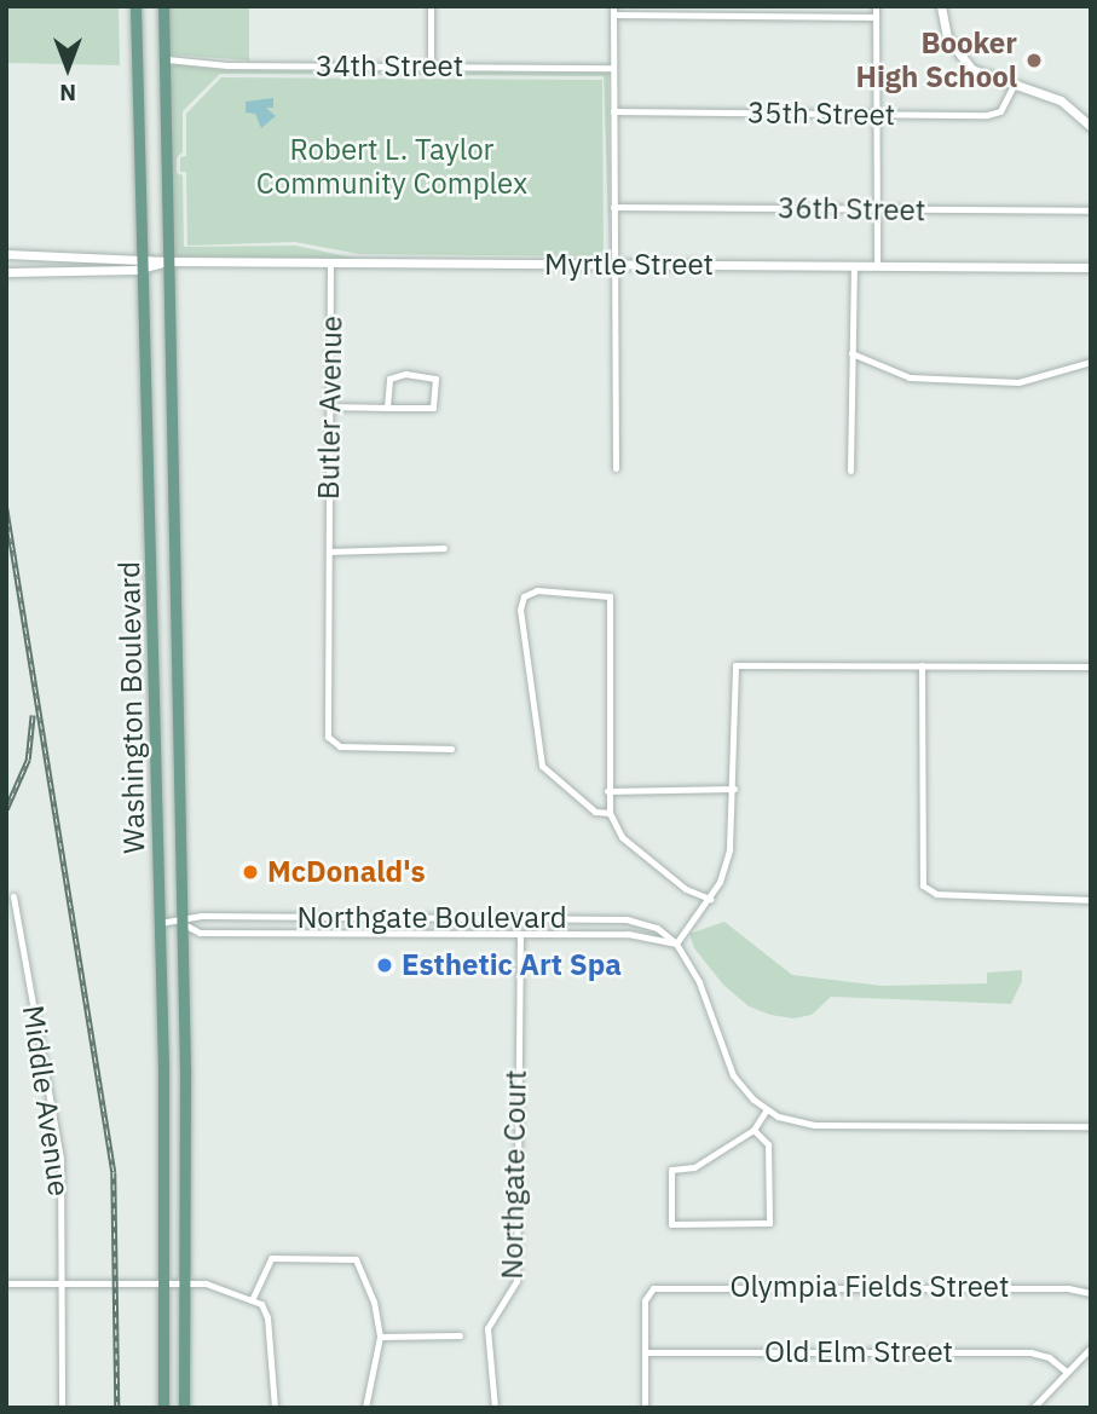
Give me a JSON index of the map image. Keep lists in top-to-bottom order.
{
  "streets": {
    "main road": ["Washington Boulevard"],
    "street": [
      "34th Street",
      "35th Street",
      "36th Street",
      "Myrtle Street",
      "Butler Avenue",
      "Northgate Boulevard",
      "Middle Avenue",
      "Northgate Court",
      "Olympia Fields Street",
      "Old Elm Street"
    ]
  },
  "crossings": [
    ["34th Street", "Washington Boulevard"],
    ["Myrtle Street", "Butler Avenue"],
    ["Myrtle Street", "Washington Boulevard"],
    ["Washington Boulevard", "Northgate Boulevard"],
    ["Northgate Boulevard", "Northgate Court"],
    ["Olympia Fields Street", "Old Elm Street"]
  ],
  "parks": ["Robert L. Taylor Community Complex"],
  "places": ["Booker High School", "McDonald's", "Esthetic Art Spa"],
  "north": "bottom"
}
